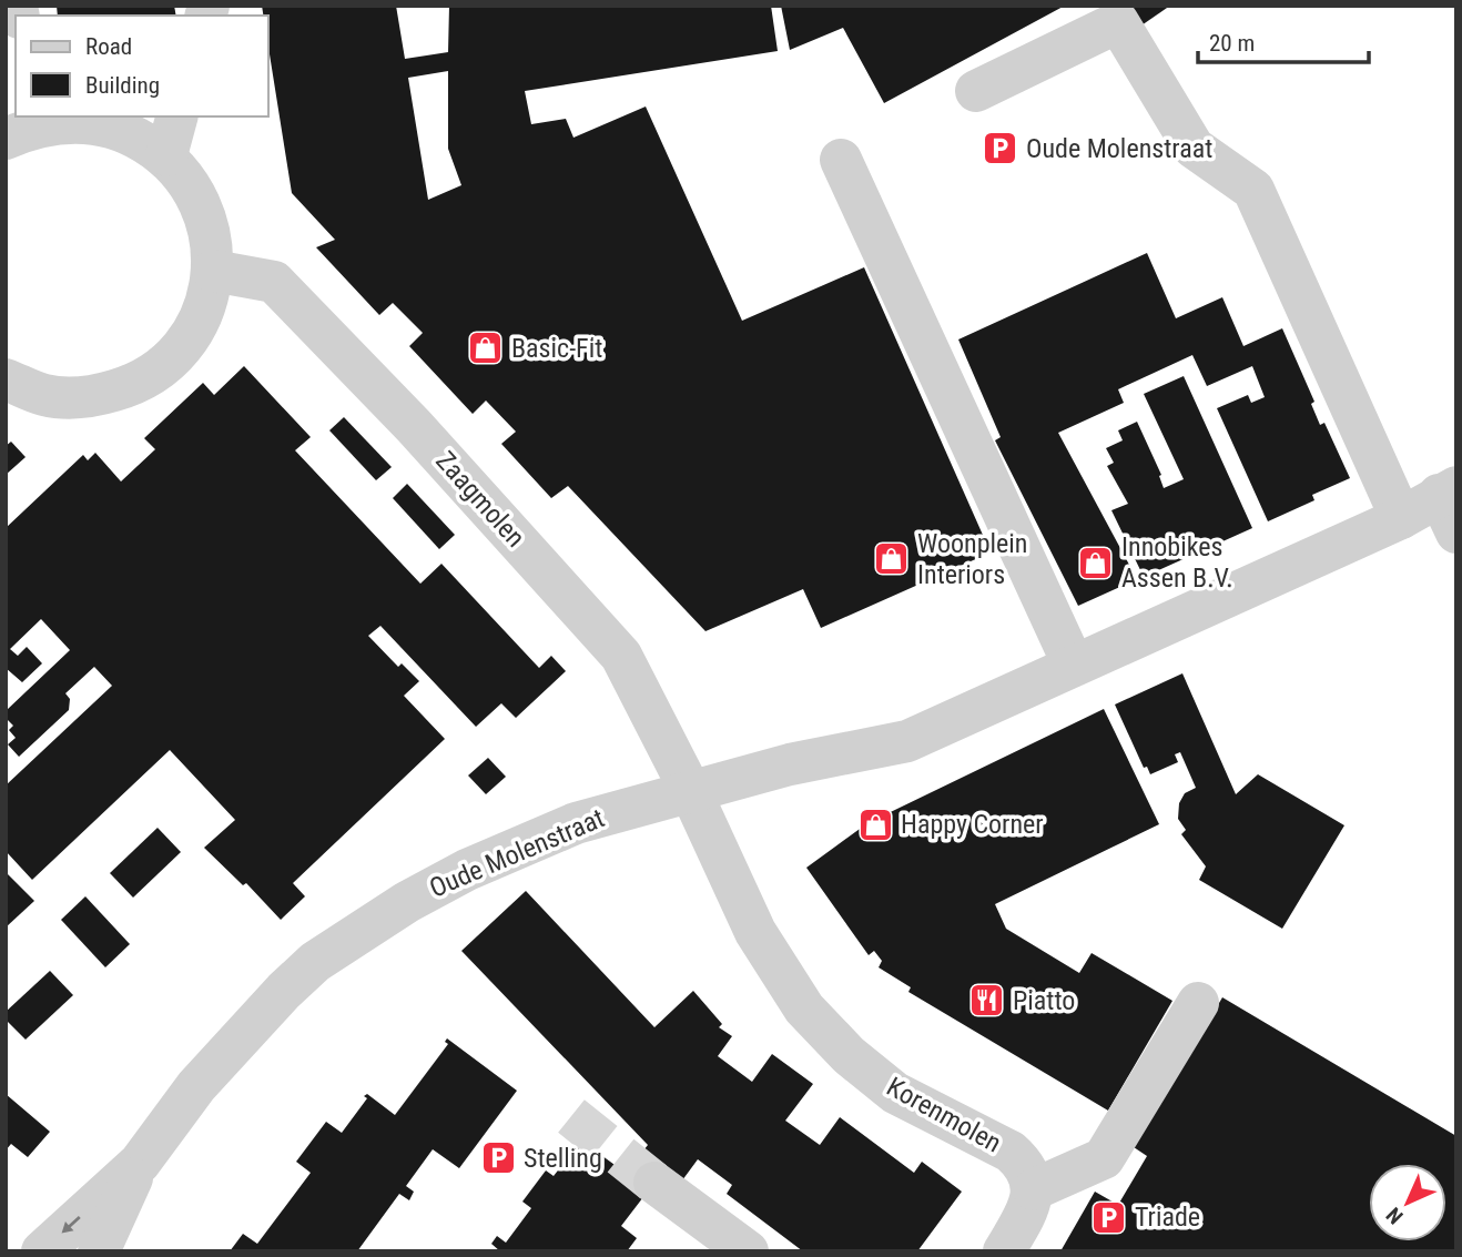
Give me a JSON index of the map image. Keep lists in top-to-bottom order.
{
  "streets": {
    "street": ["Zaagmolen", "Oude Molenstraat", "Korenmolen"]
  },
  "crossings": [
    ["Zaagmolen", "Oude Molenstraat"],
    ["Zaagmolen", "Korenmolen"],
    ["Oude Molenstraat", "Korenmolen"]
  ],
  "places": {
    "parking": ["Oude Molenstraat", "Stelling", "Triade"],
    "shop": [
      "Basic-Fit",
      "Woonplein Interiors",
      "Innobikes Assen B.V.",
      "Happy Corner"
    ],
    "restaurant": ["Piatto"]
  },
  "legend": ["Road", "Building"],
  "scale_bar": "20 m",
  "north": "bottom left"
}
